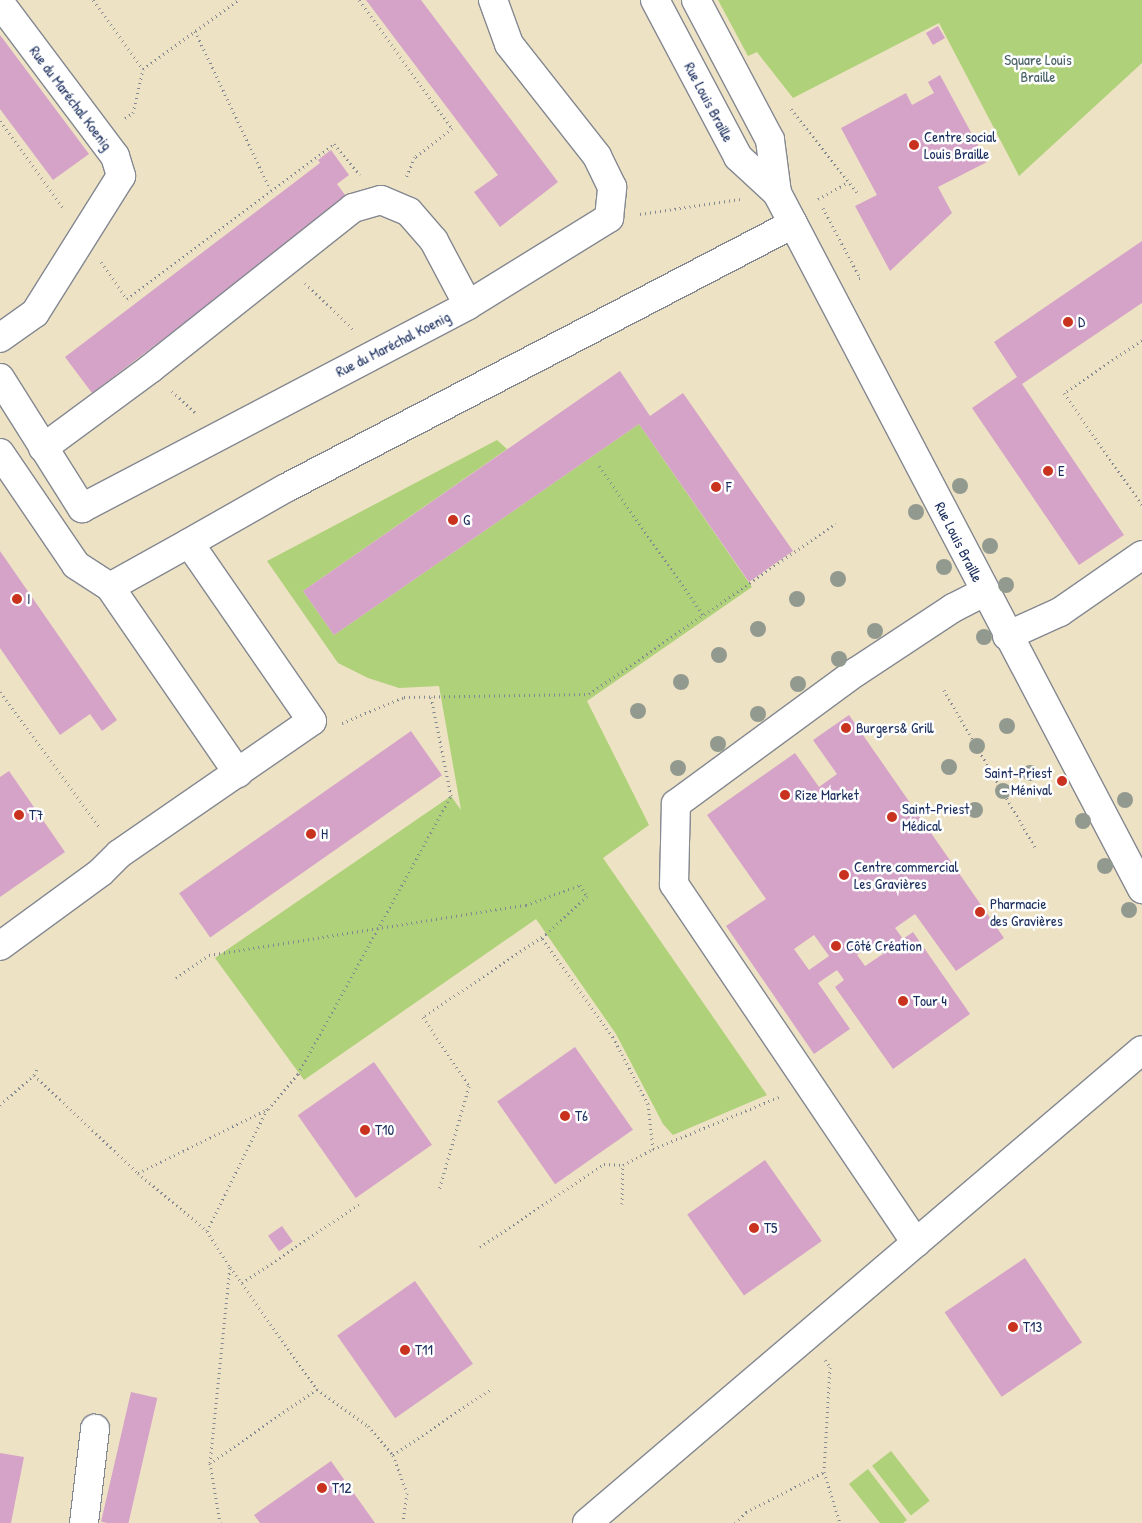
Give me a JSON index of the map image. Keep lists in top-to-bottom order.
{
  "streets": {
    "street": ["Rue du Maréchal Koenig", "Rue Louis Braille"]
  },
  "parks": ["Square Louis Braille"],
  "places": [
    "Centre social Louis Braille",
    "D",
    "E",
    "F",
    "G",
    "I",
    "Burgers& Grill",
    "Saint-Priest - Ménival",
    "Rize Market",
    "T7",
    "Saint-Priest Médical",
    "H",
    "Centre commercial Les Gravières",
    "Pharmacie des Gravières",
    "Côté Création",
    "Tour 4",
    "T6",
    "T10",
    "T5",
    "T13",
    "T11",
    "T12"
  ]
}
